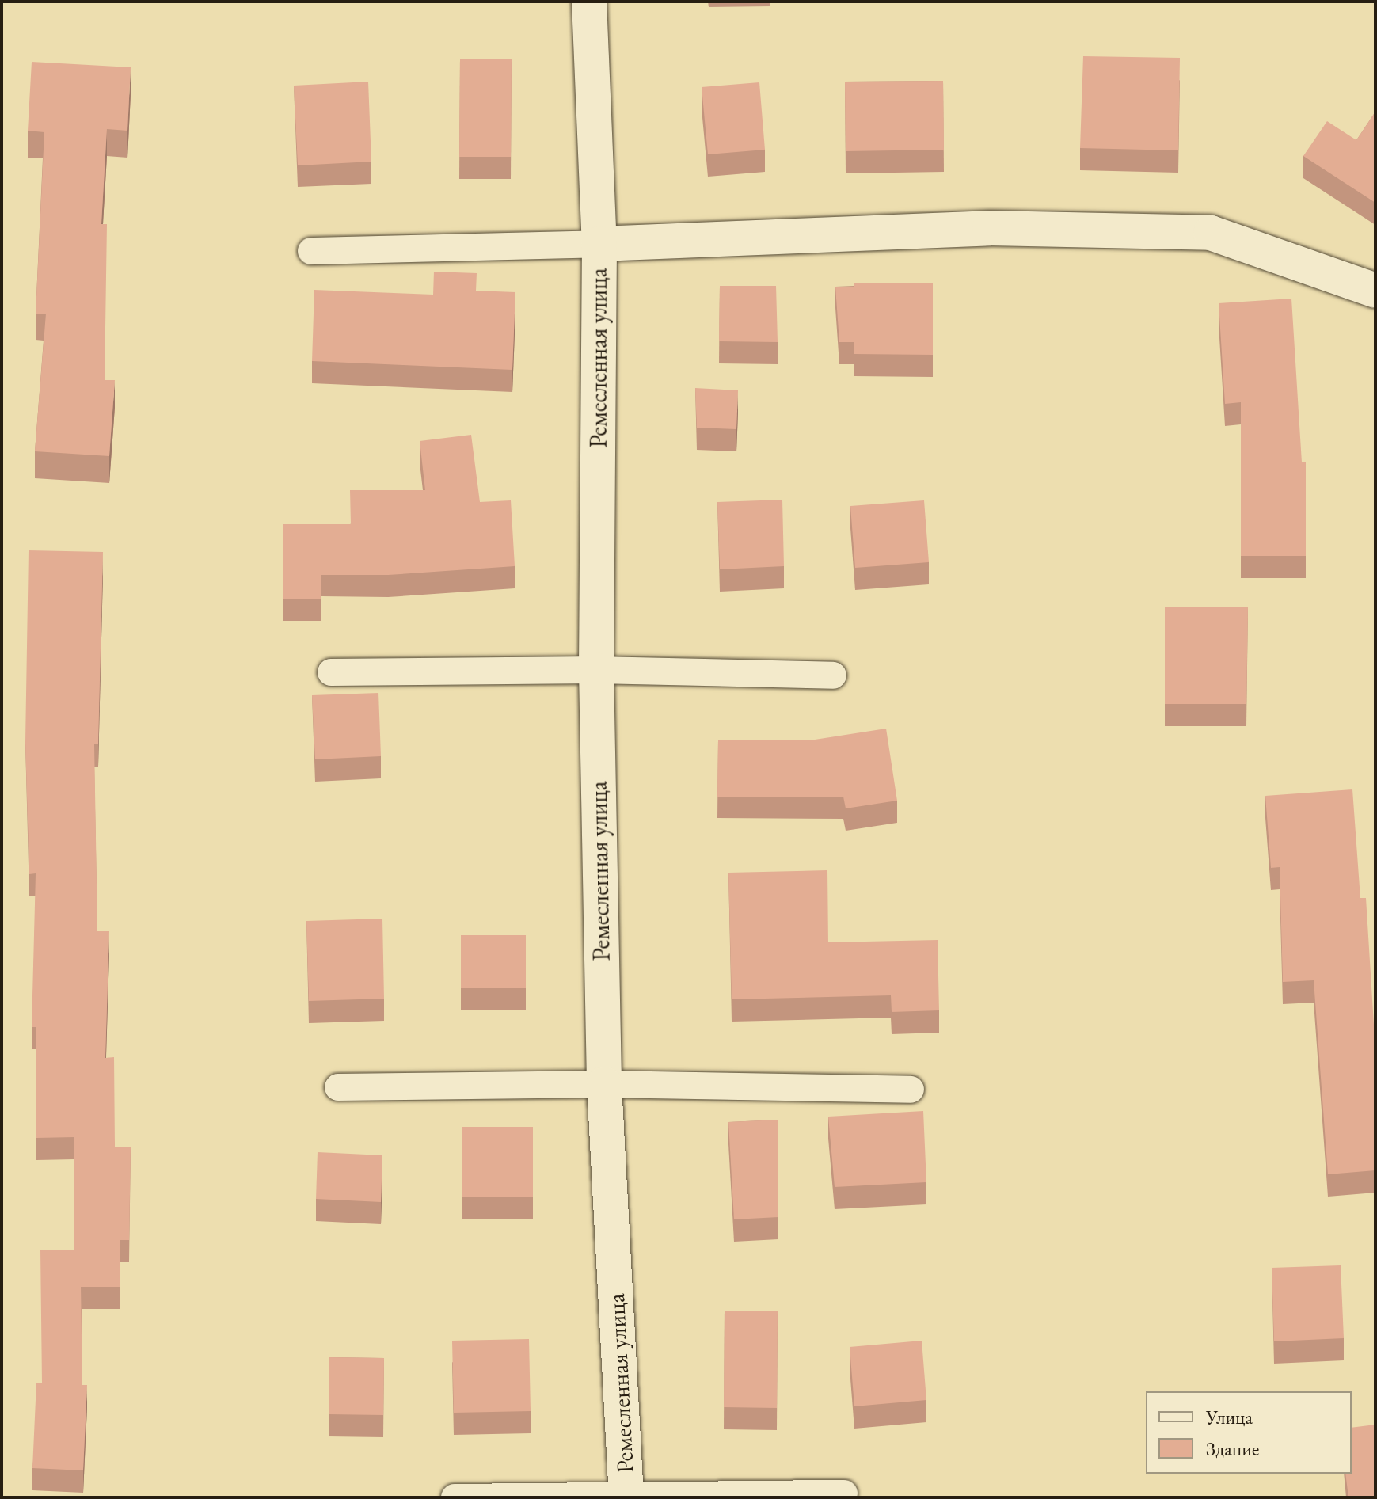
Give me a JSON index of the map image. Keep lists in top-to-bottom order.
{
  "streets": {
    "street": ["Ремесленная улица"]
  },
  "legend": ["Улица", "Здание"]
}
